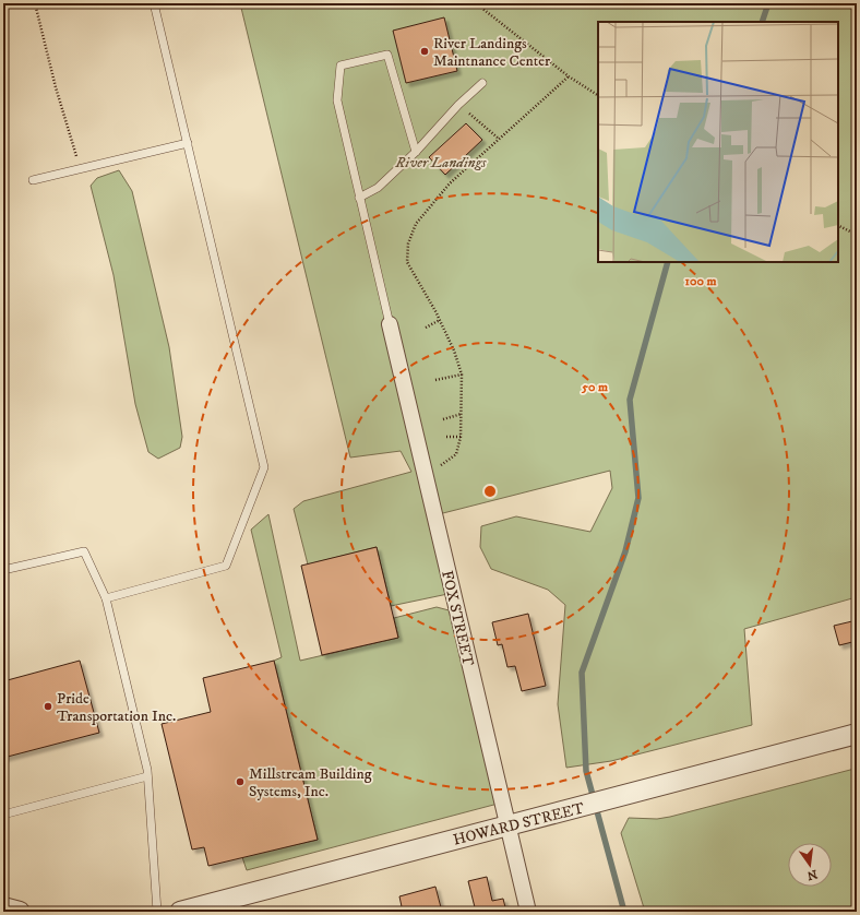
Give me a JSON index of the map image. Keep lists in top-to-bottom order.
{
  "streets": {
    "street": ["FOX STREET", "HOWARD STREET"]
  },
  "crossings": [
    ["FOX STREET", "HOWARD STREET"]
  ],
  "parks": ["River Landings"],
  "places": ["River Landings Maintnance Center", "Pride Transportation Inc.", "Millstream Building Systems, Inc."],
  "north": "bottom",
  "rings": ["100 m", "50 m"]
}
